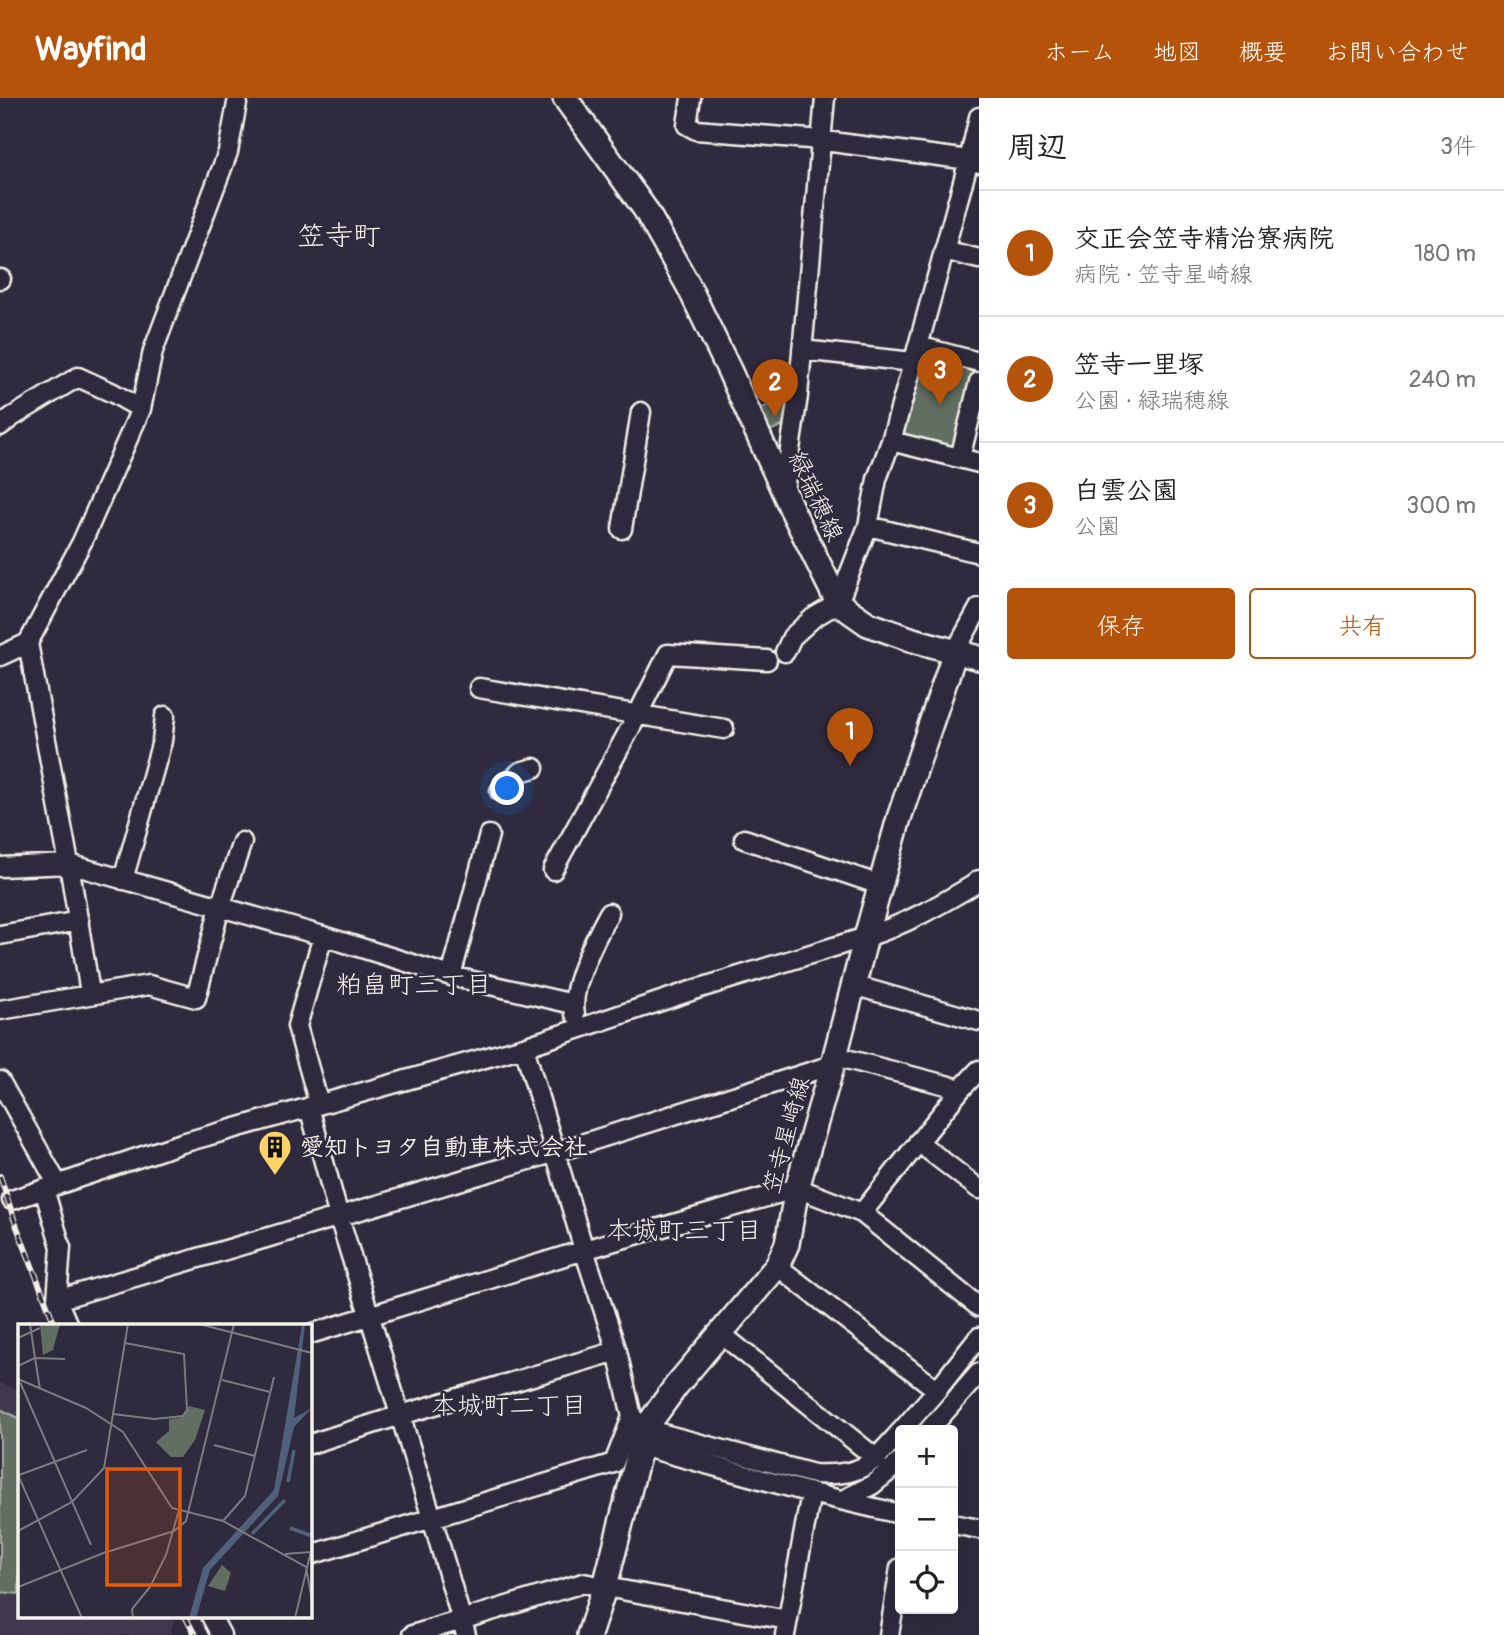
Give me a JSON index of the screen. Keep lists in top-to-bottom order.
{
  "streets": {
    "main road": ["緑瑞穂線", "笠寺星崎線"]
  },
  "crossings": [
    ["緑瑞穂線", "笠寺星崎線"]
  ],
  "districts": [
    "笠寺町",
    "粕畠町三丁目",
    "本城町三丁目",
    "本城町二丁目"
  ],
  "places": {
    "building": ["愛知トヨタ自動車株式会社"]
  },
  "page": {
    "header": "Wayfind",
    "nav": [
      "ホーム",
      "地図",
      "概要",
      "お問い合わせ"
    ],
    "heading": ["周辺", "3件"],
    "list": [
      {
        "mark": "1",
        "name": "交正会笠寺精治寮病院",
        "note": "病院 · 笠寺星崎線",
        "value": "180 m"
      },
      {
        "mark": "2",
        "name": "笠寺一里塚",
        "note": "公園 · 緑瑞穂線",
        "value": "240 m"
      },
      {
        "mark": "3",
        "name": "白雲公園",
        "note": "公園",
        "value": "300 m"
      }
    ],
    "pins": ["3", "2", "1"],
    "buttons": ["保存", "共有"],
    "map_buttons": ["+", "−"]
  }
}
